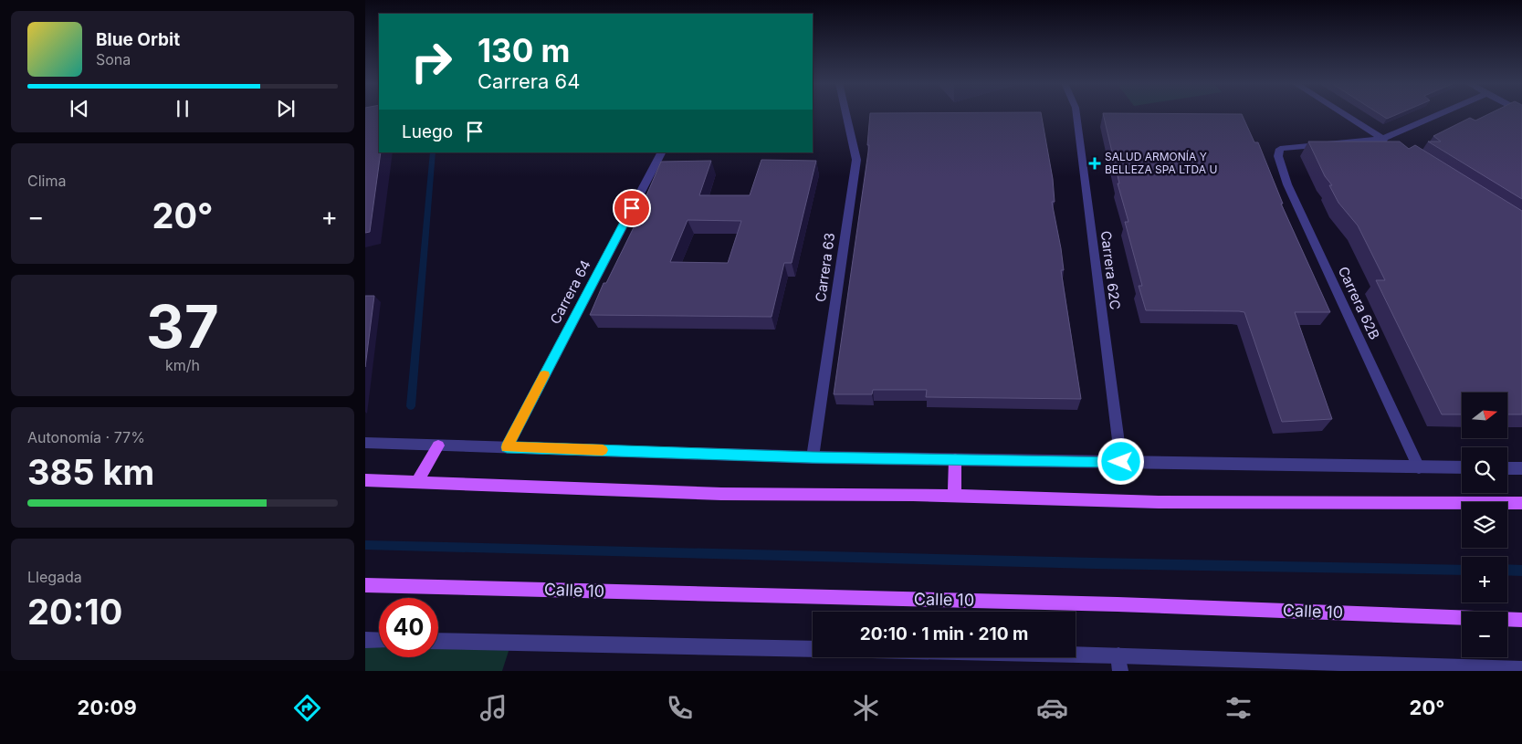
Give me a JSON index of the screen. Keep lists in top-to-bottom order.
{
  "streets": {
    "main road": ["Calle 10"],
    "street": [
      "Carrera 63",
      "Carrera 62C",
      "Carrera 64",
      "Carrera 62B"
    ]
  },
  "places": {
    "health": ["SALUD ARMONÍA Y BELLEZA SPA LTDA U"]
  },
  "north": "right",
  "page": {
    "turn": ["130 m", "Carrera 64"],
    "song": ["Blue Orbit", "Sona"],
    "then": "Luego",
    "tile": [
      "Clima",
      ["37", "km/h"],
      ["Autonomía · 77%", "385 km"],
      ["Llegada", "20:10"]
    ],
    "heat": ["−", "20°", "+"],
    "map_buttons": ["+", "−"],
    "limit": "40",
    "trip": "20:10 · 1 min · 210 m",
    "tabs": ["20:09", "20°"]
  }
}
